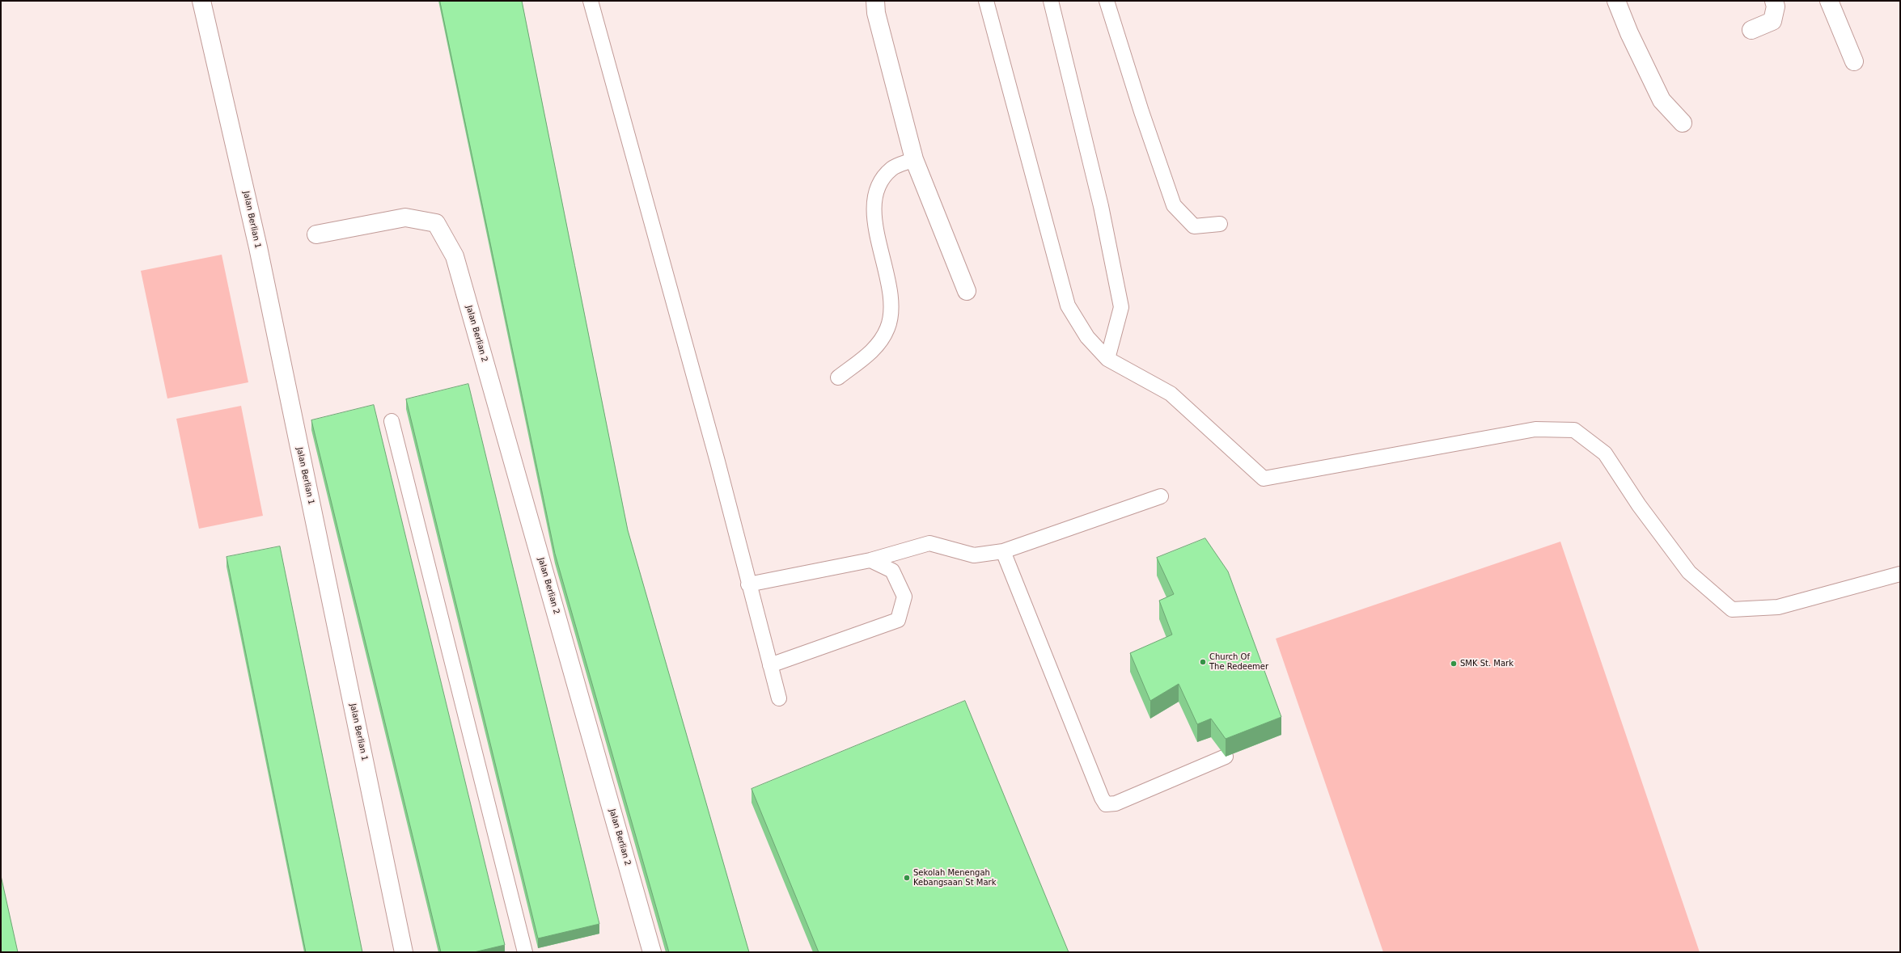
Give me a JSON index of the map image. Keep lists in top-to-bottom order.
{
  "streets": {
    "street": ["Jalan Berlian 1", "Jalan Berlian 2"]
  },
  "places": ["Church Of The Redeemer", "SMK St. Mark", "Sekolah Menengah Kebangsaan St Mark"]
}
